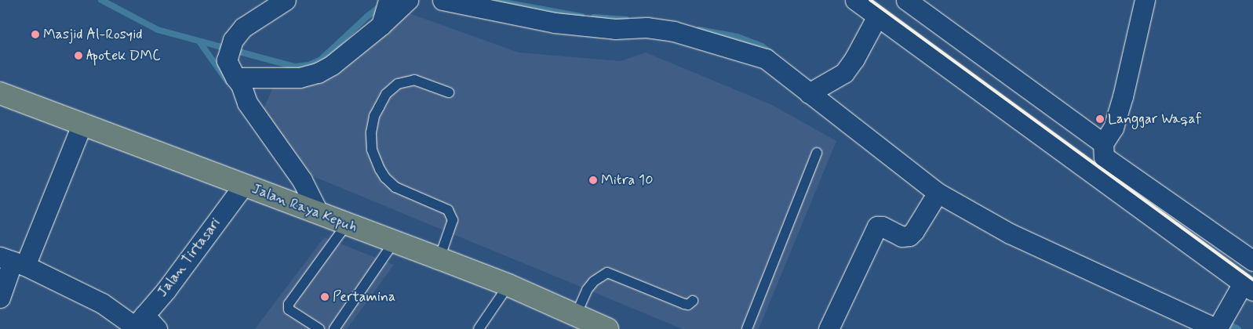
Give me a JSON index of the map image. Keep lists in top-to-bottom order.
{
  "streets": {
    "main road": ["Jalan Raya Kepuh"],
    "street": ["Jalan Tirtasari"]
  },
  "crossings": [
    ["Jalan Raya Kepuh", "Jalan Tirtasari"]
  ],
  "places": [
    "Masjid Al-Rosyid",
    "Apotek DMC",
    "Langgar Waqaf",
    "Mitra 10",
    "Pertamina"
  ]
}
